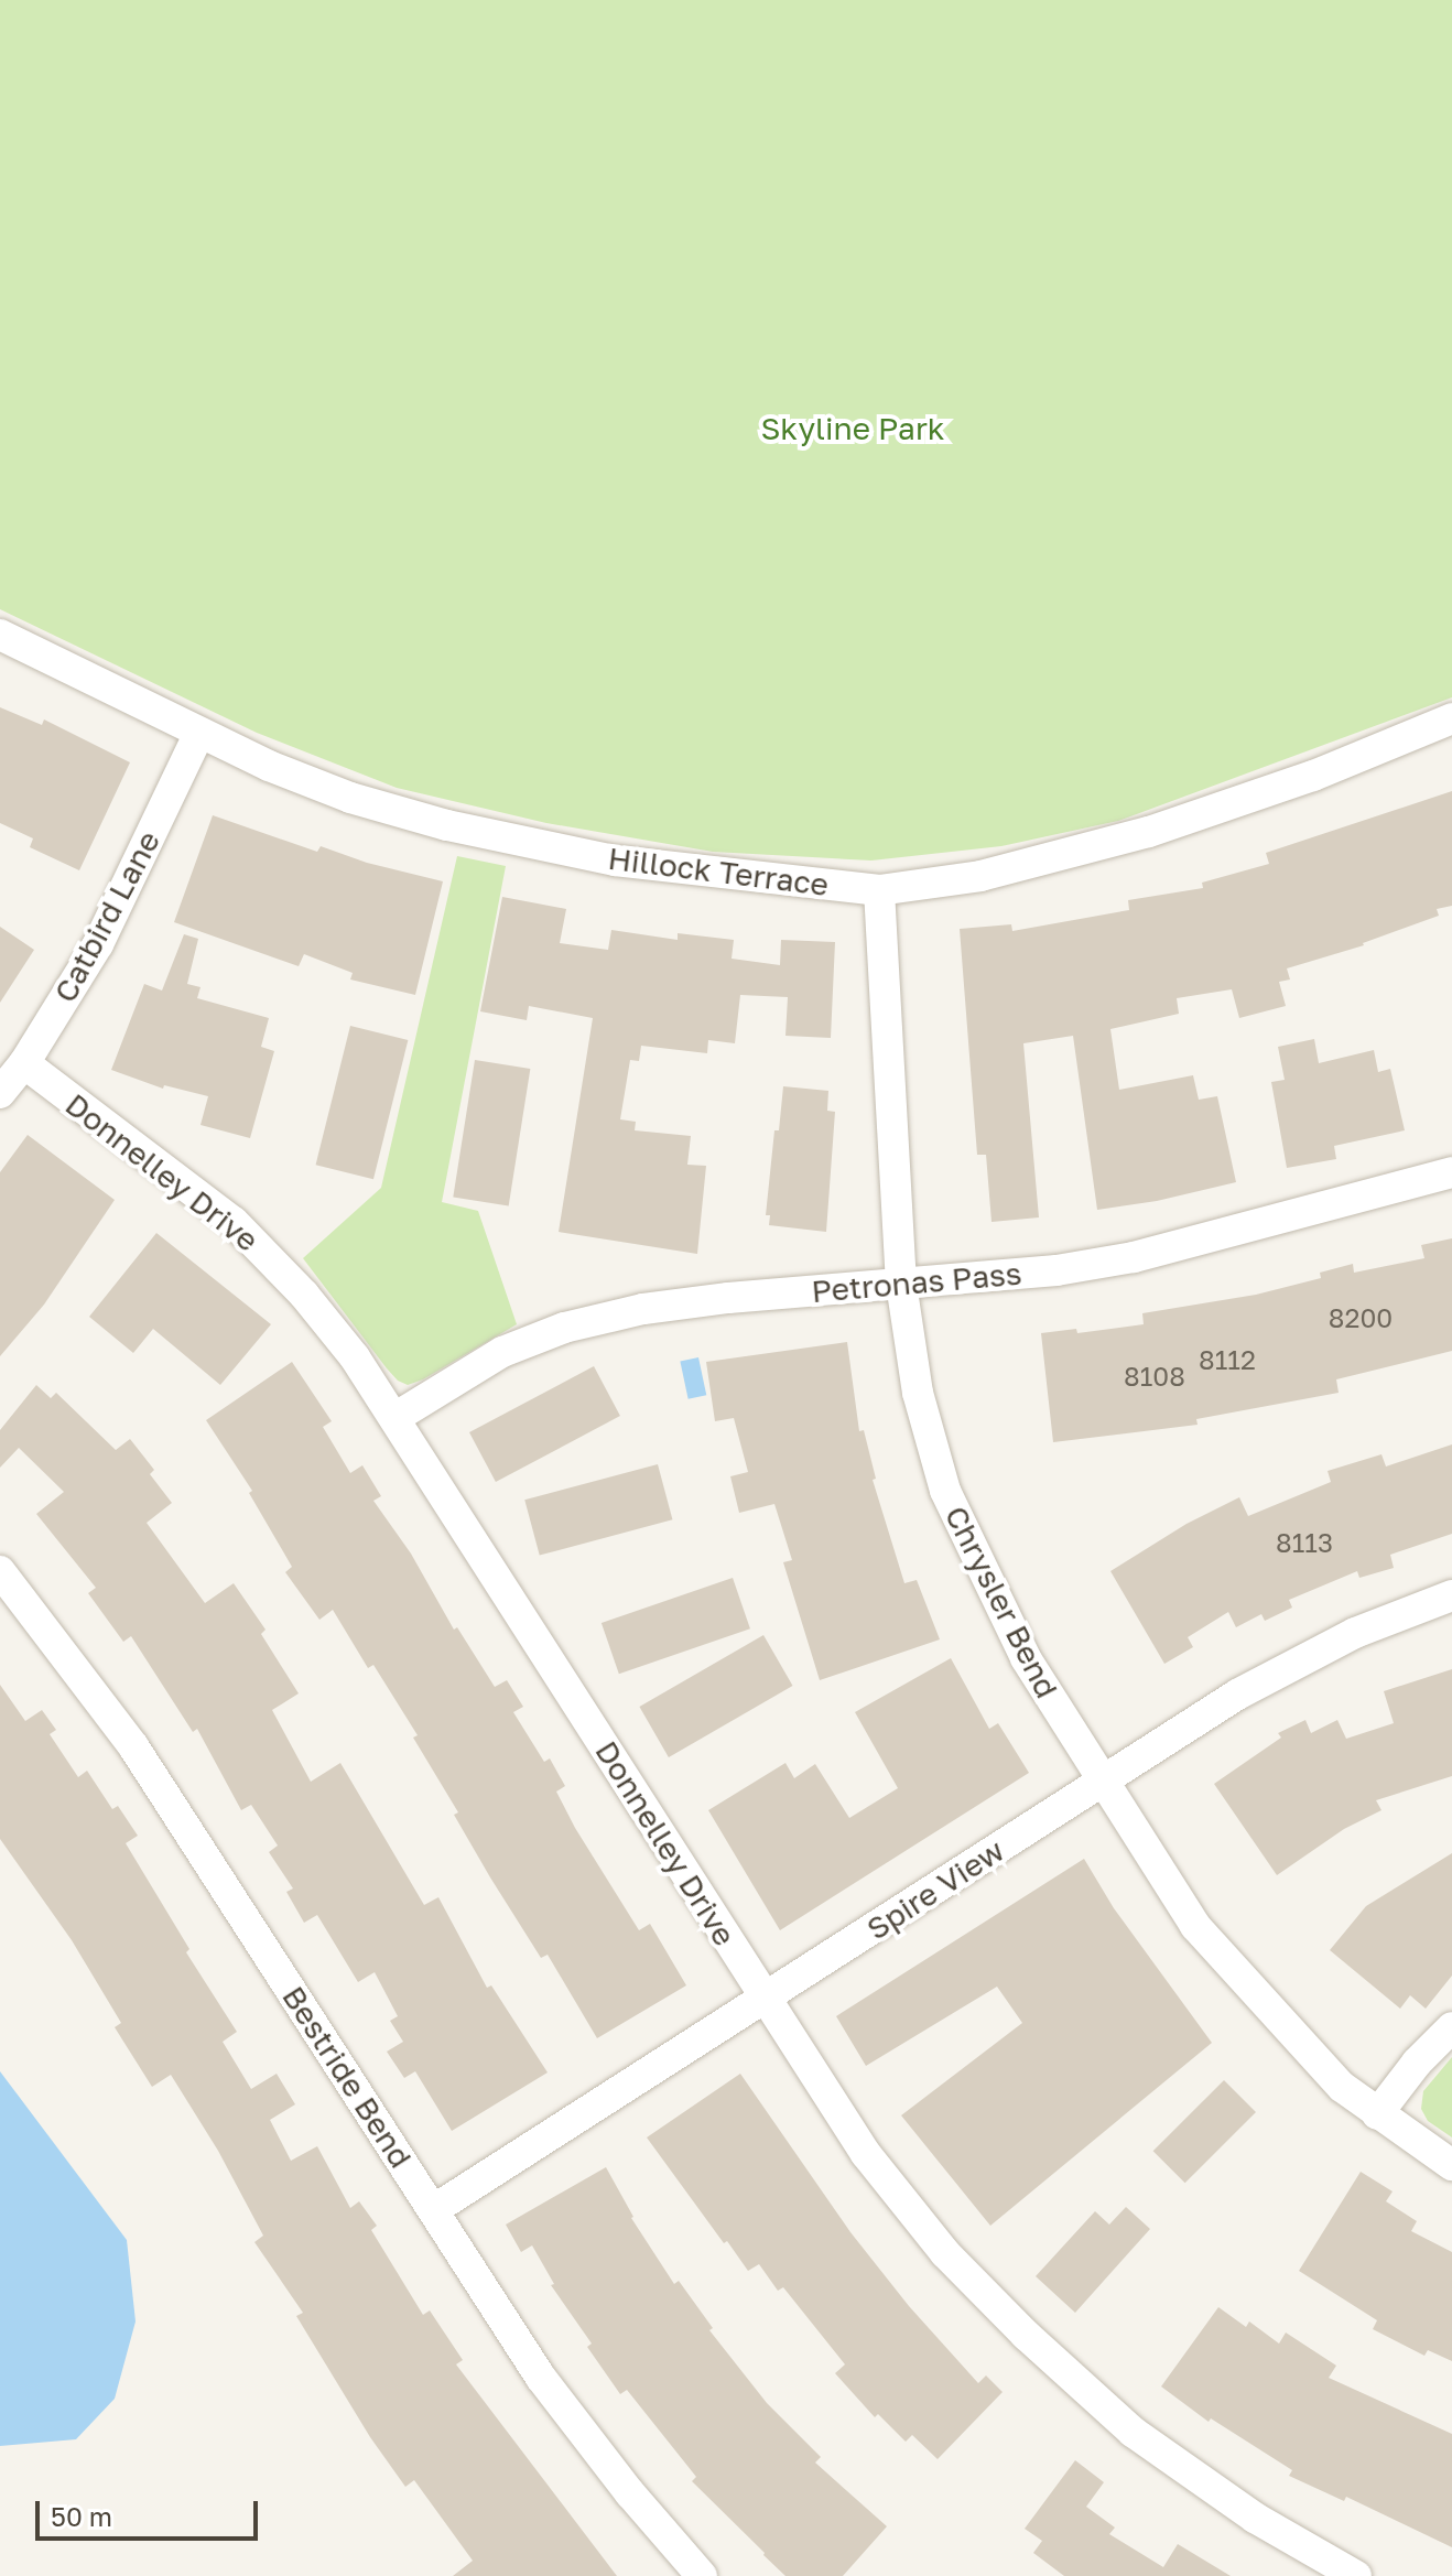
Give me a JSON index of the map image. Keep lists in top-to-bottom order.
{
  "streets": {
    "street": [
      "Hillock Terrace",
      "Catbird Lane",
      "Donnelley Drive",
      "Petronas Pass",
      "Chrysler Bend",
      "Spire View",
      "Bestride Bend"
    ]
  },
  "crossings": [
    ["Hillock Terrace", "Catbird Lane"],
    ["Hillock Terrace", "Chrysler Bend"],
    ["Catbird Lane", "Donnelley Drive"],
    ["Donnelley Drive", "Petronas Pass"],
    ["Donnelley Drive", "Spire View"],
    ["Petronas Pass", "Chrysler Bend"],
    ["Chrysler Bend", "Spire View"],
    ["Spire View", "Bestride Bend"]
  ],
  "parks": ["Skyline Park"],
  "house_numbers": [
    "8200",
    "8112",
    "8108",
    "8113"
  ],
  "scale_bar": "50 m"
}
